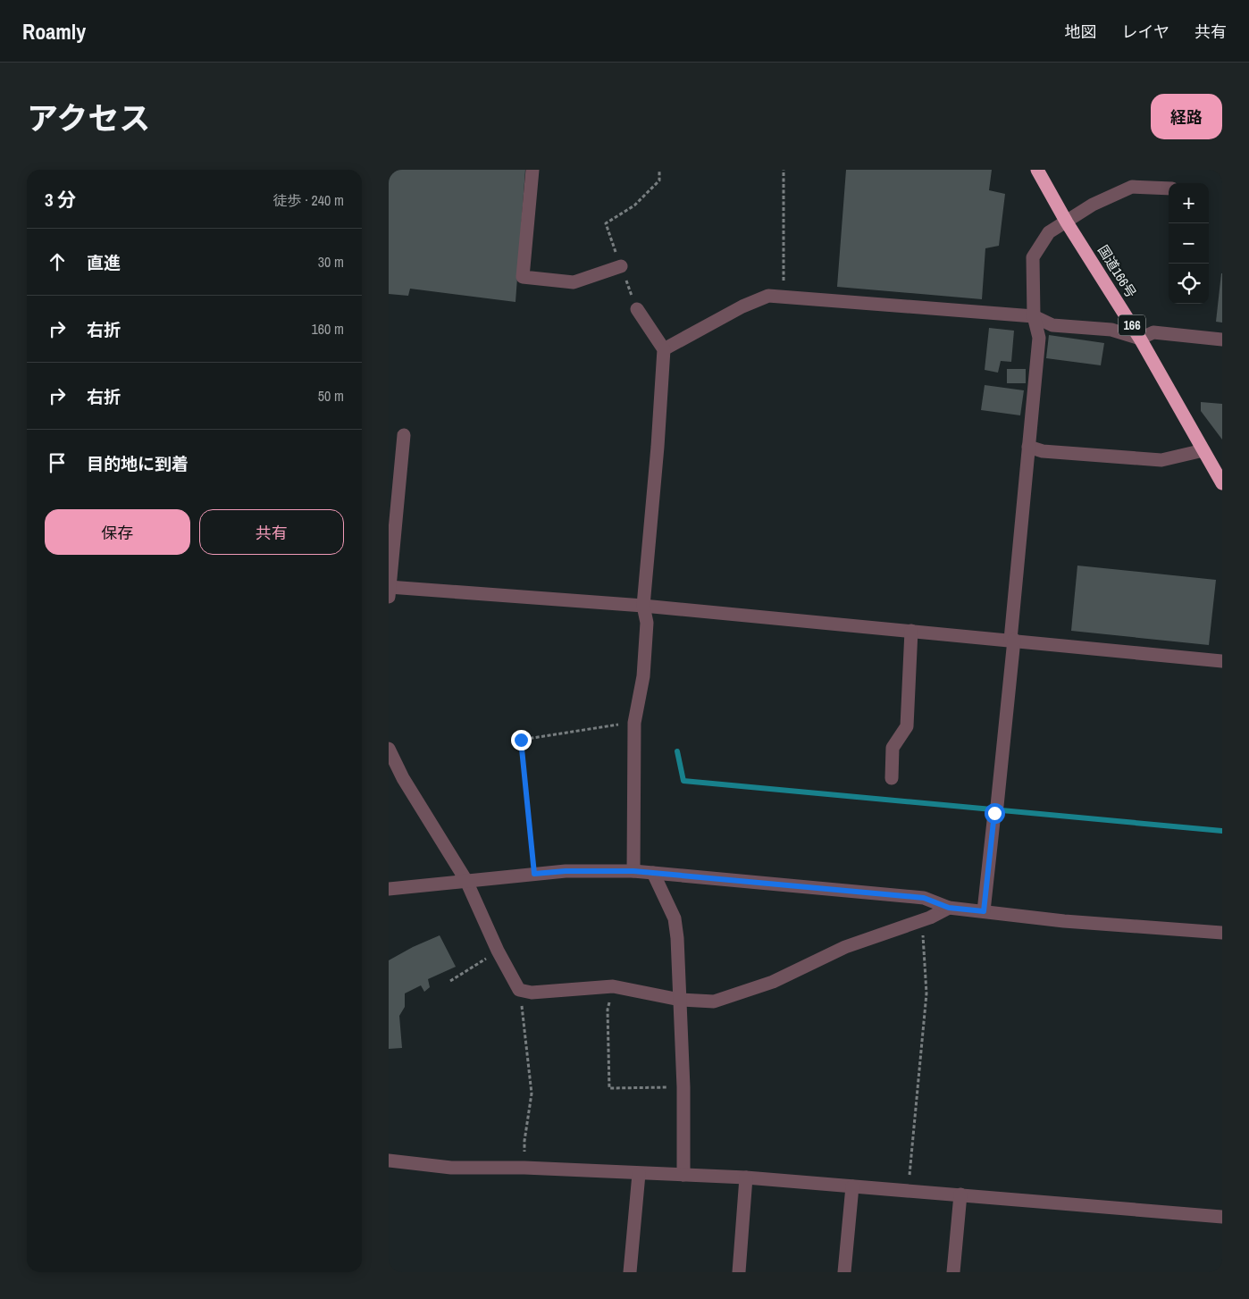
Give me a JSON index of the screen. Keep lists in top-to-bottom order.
{
  "streets": {
    "highway": ["国道166号", "166"]
  },
  "page": {
    "header": "Roamly",
    "nav": ["地図", "レイヤ", "共有"],
    "title": "アクセス",
    "buttons": [
      "経路",
      ["保存", "共有"]
    ],
    "heading": ["3 分", "徒歩 · 240 m"],
    "map_buttons": ["+", "−"],
    "list": [
      ["直進", "30 m"],
      ["右折", "160 m"],
      ["右折", "50 m"],
      "目的地に到着"
    ]
  }
}
